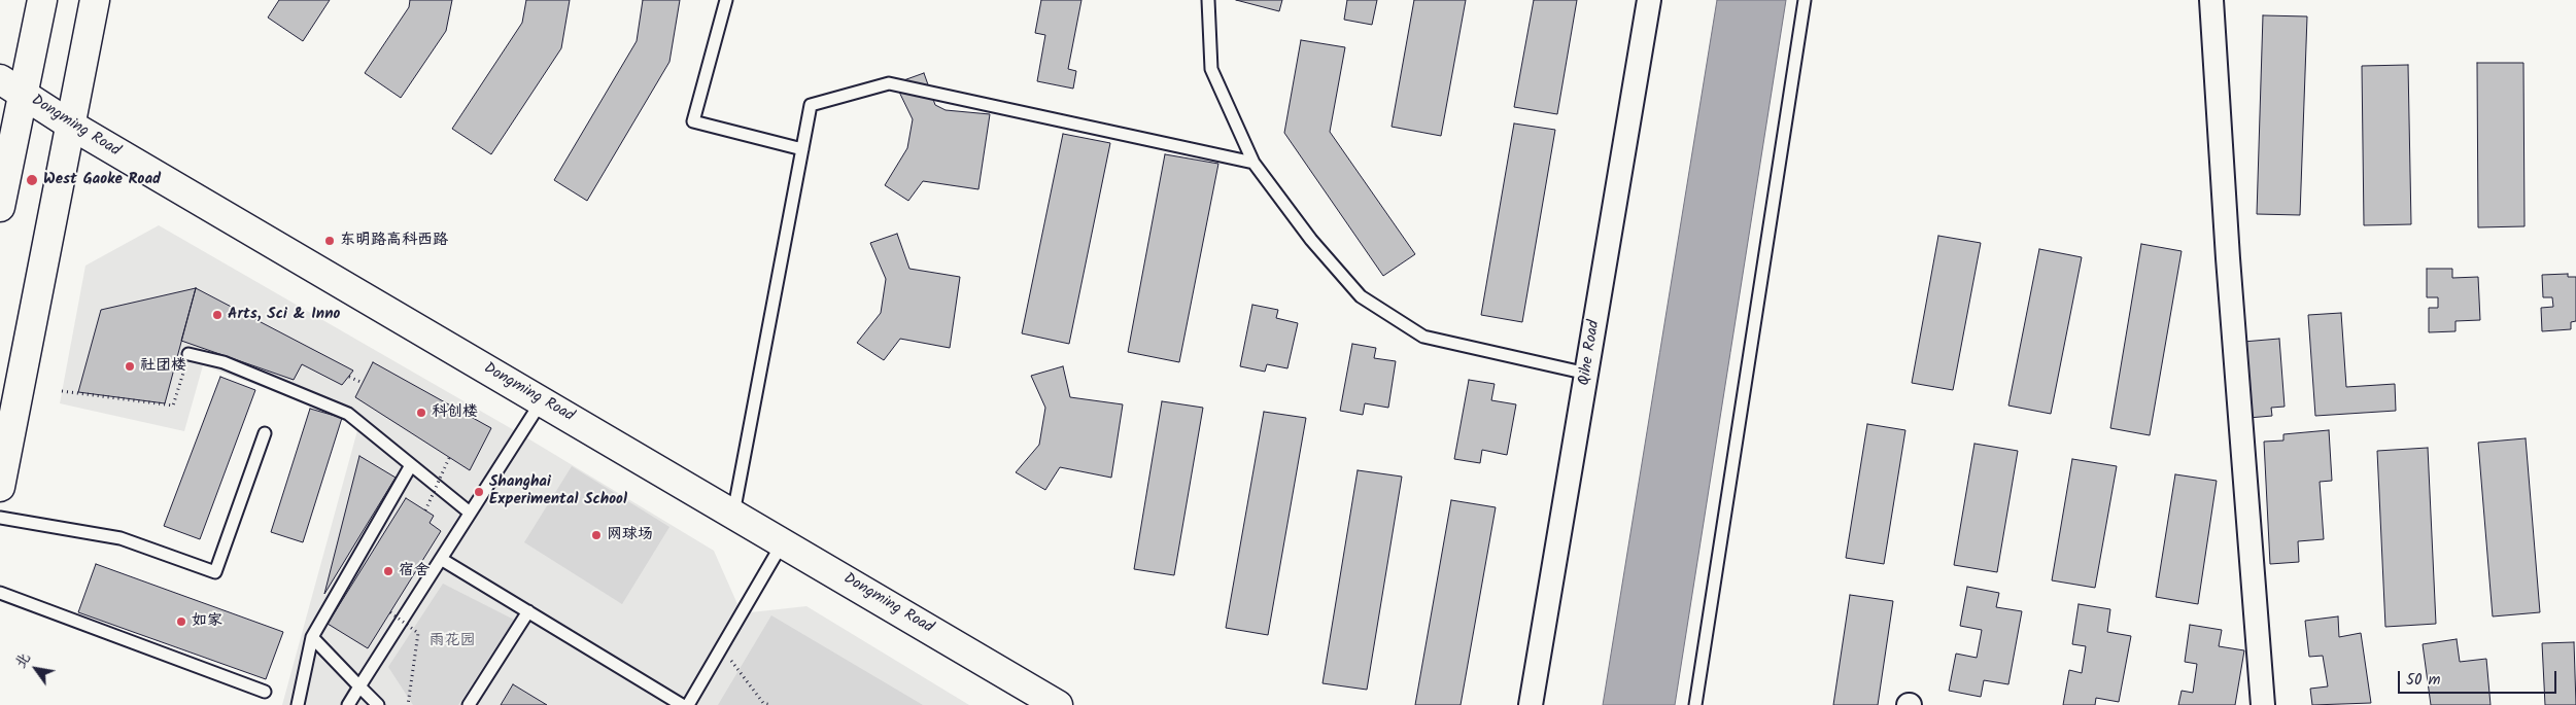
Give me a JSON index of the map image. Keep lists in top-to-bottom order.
{
  "streets": {
    "main road": ["Dongming Road"],
    "street": ["Qihe Road"]
  },
  "parks": ["雨花园"],
  "places": [
    "West Gaoke Road",
    "东明路高科西路",
    "Arts, Sci & Inno",
    "社团楼",
    "科创楼",
    "Shanghai Experimental School",
    "网球场",
    "宿舍",
    "如家"
  ],
  "scale_bar": "50 m",
  "north": "top left"
}
